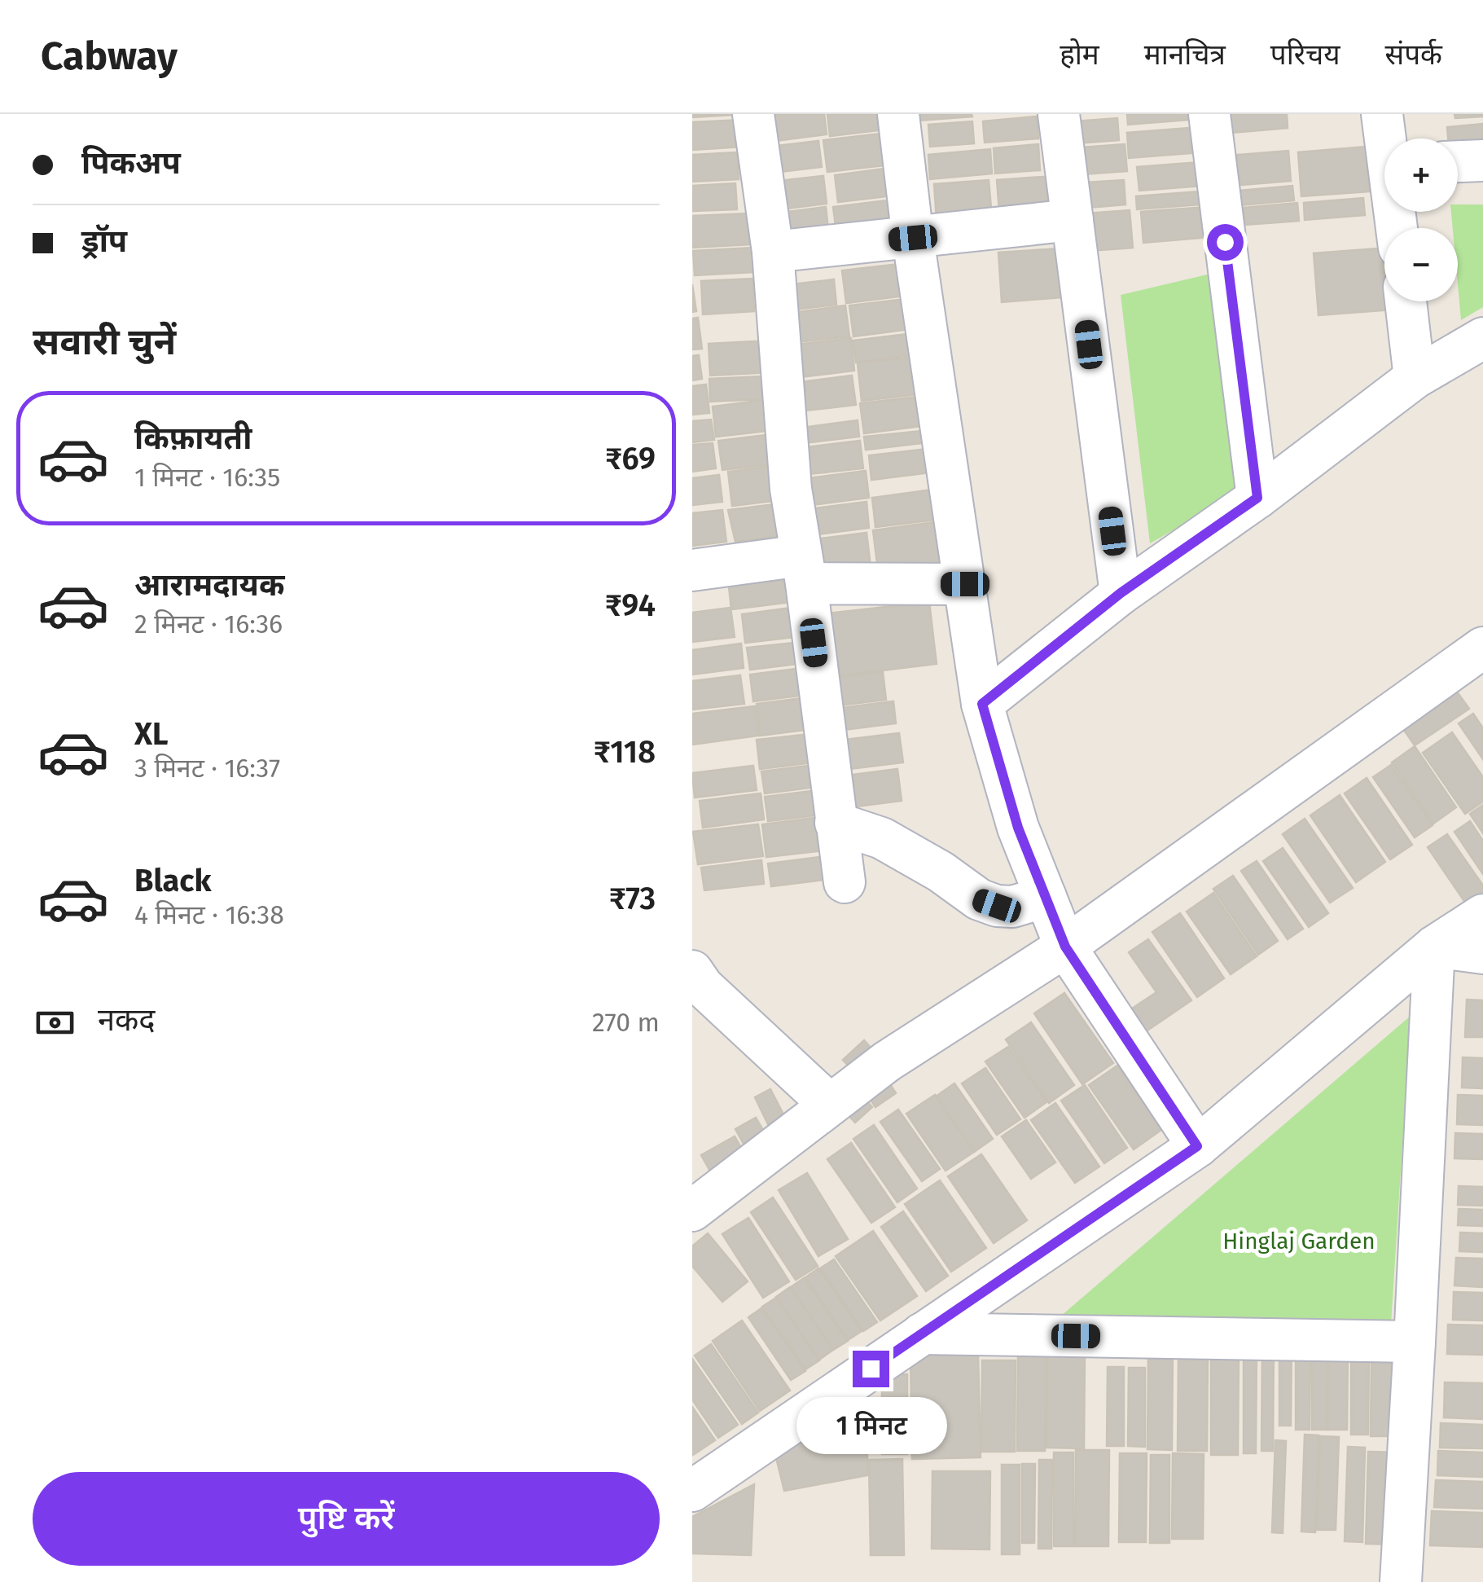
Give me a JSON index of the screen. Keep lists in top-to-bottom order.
{
  "parks": ["Hinglaj Garden"],
  "page": {
    "header": "Cabway",
    "nav": [
      "होम",
      "मानचित्र",
      "परिचय",
      "संपर्क"
    ],
    "banner": ["पिकअप", "ड्रॉप"],
    "map_buttons": ["+", "−"],
    "heading": "सवारी चुनें",
    "list": [
      {
        "name": "किफ़ायती",
        "note": "1 मिनट · 16:35",
        "value": "₹69"
      },
      {
        "name": "आरामदायक",
        "note": "2 मिनट · 16:36",
        "value": "₹94"
      },
      {
        "name": "XL",
        "note": "3 मिनट · 16:37",
        "value": "₹118"
      },
      {
        "name": "Black",
        "note": "4 मिनट · 16:38",
        "value": "₹73"
      }
    ],
    "pay": ["नकद", "270 m"],
    "bubble": "1 मिनट",
    "buttons": "पुष्टि करें"
  }
}
